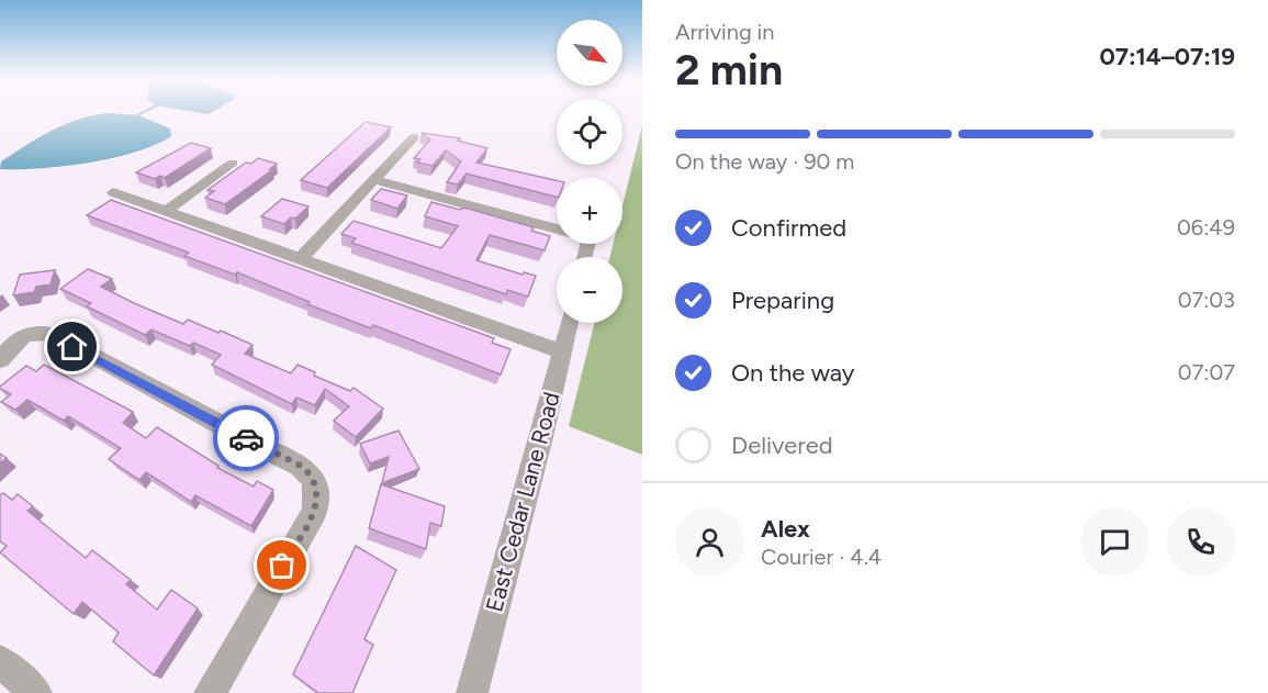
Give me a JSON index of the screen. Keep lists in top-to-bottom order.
{
  "streets": {
    "street": ["East Cedar Lane Road"]
  },
  "north": "bottom right",
  "page": {
    "heading": ["2 min", "Arriving in", "07:14–07:19"],
    "panel": ["Alex", "Courier · 4.4"],
    "map_buttons": ["+", "−"],
    "bar": "On the way · 90 m",
    "list": [
      ["Confirmed", "06:49"],
      ["Preparing", "07:03"],
      ["On the way", "07:07"],
      "Delivered"
    ]
  }
}
